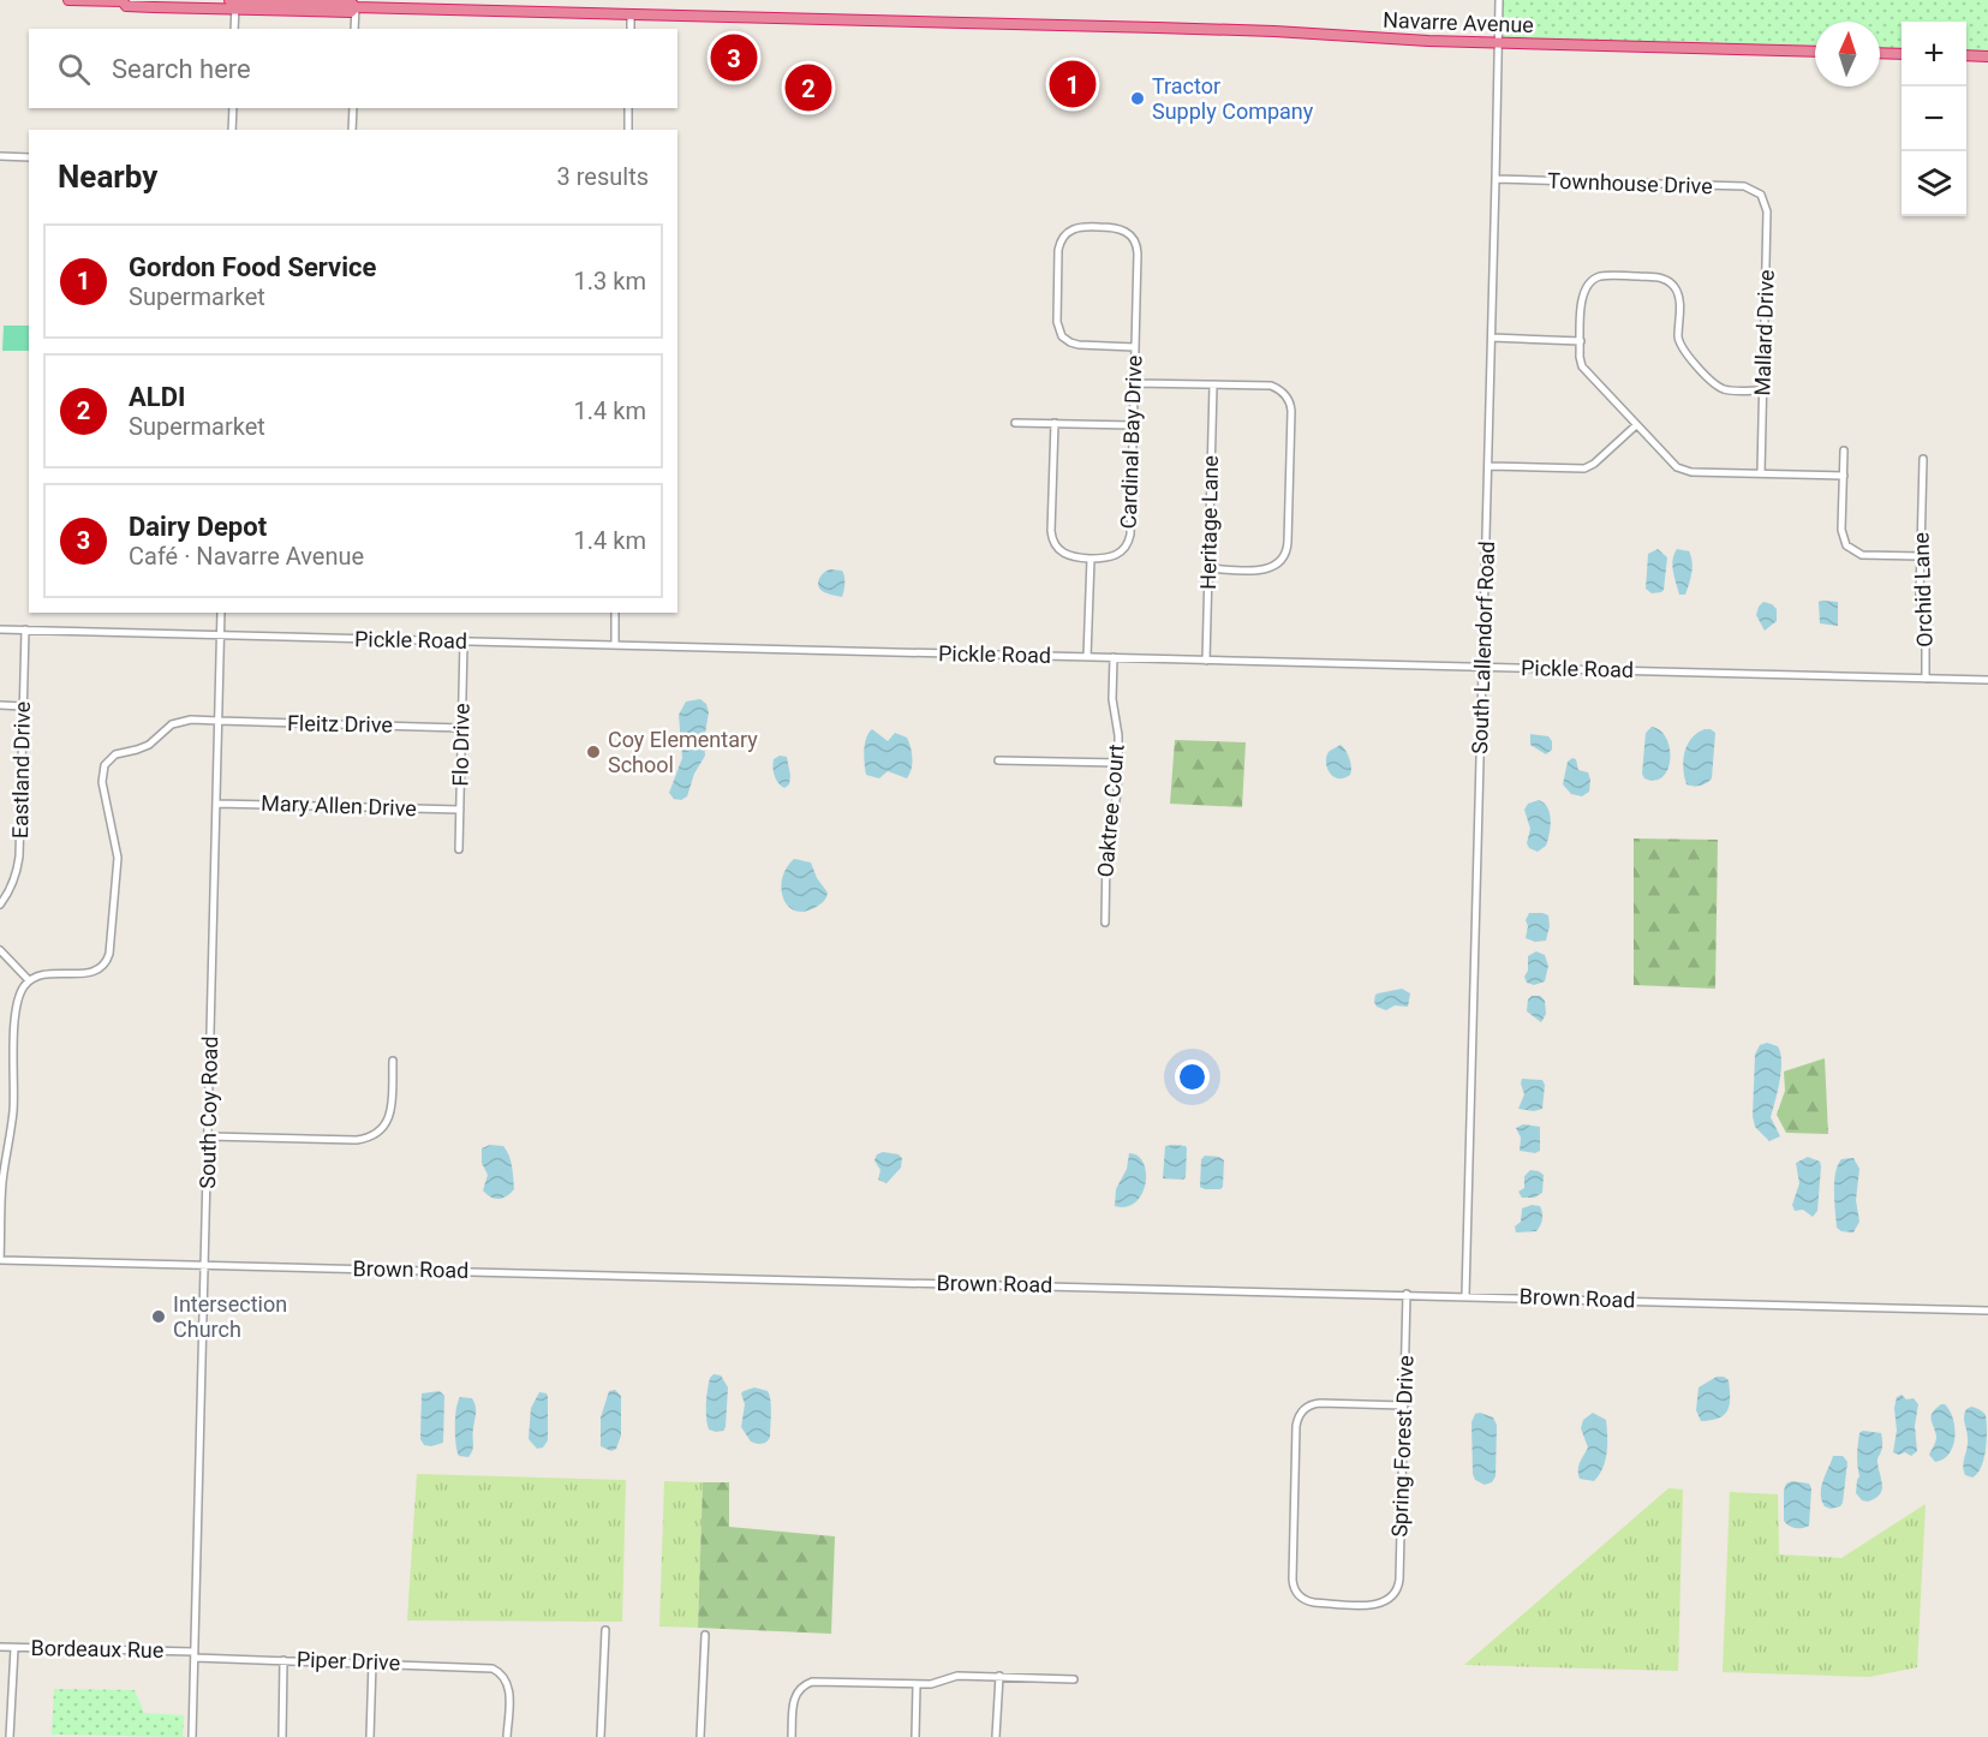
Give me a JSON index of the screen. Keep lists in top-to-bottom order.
{
  "streets": {
    "highway": ["Navarre Avenue"],
    "street": [
      "Townhouse Drive",
      "Mallard Drive",
      "Cardinal Bay Drive",
      "Heritage Lane",
      "Orchid Lane",
      "Pickle Road",
      "South Lallendorf Road",
      "Fleitz Drive",
      "Flo Drive",
      "Eastland Drive",
      "Mary Allen Drive",
      "Oaktree Court",
      "South Coy Road",
      "Brown Road",
      "Spring Forest Drive",
      "Bordeaux Rue",
      "Piper Drive"
    ]
  },
  "crossings": [
    ["Navarre Avenue", "South Lallendorf Road"],
    ["Townhouse Drive", "Mallard Drive"],
    ["Townhouse Drive", "South Lallendorf Road"],
    ["Heritage Lane", "Pickle Road"],
    ["Orchid Lane", "Pickle Road"],
    ["Pickle Road", "South Lallendorf Road"],
    ["Pickle Road", "Flo Drive"],
    ["Pickle Road", "Eastland Drive"],
    ["Pickle Road", "Oaktree Court"],
    ["Pickle Road", "South Coy Road"],
    ["South Lallendorf Road", "Brown Road"],
    ["Fleitz Drive", "Flo Drive"],
    ["Fleitz Drive", "South Coy Road"],
    ["Flo Drive", "Mary Allen Drive"],
    ["Mary Allen Drive", "South Coy Road"],
    ["South Coy Road", "Brown Road"],
    ["South Coy Road", "Bordeaux Rue"],
    ["South Coy Road", "Piper Drive"],
    ["Brown Road", "Spring Forest Drive"],
    ["Bordeaux Rue", "Piper Drive"]
  ],
  "places": ["Tractor Supply Company", "Coy Elementary School", "Intersection Church"],
  "north": "top",
  "page": {
    "map_buttons": ["+", "−"],
    "search": "Search here",
    "pins": ["3", "1", "2"],
    "heading": ["Nearby", "3 results"],
    "list": [
      {
        "mark": "1",
        "name": "Gordon Food Service",
        "note": "Supermarket",
        "value": "1.3 km"
      },
      {
        "mark": "2",
        "name": "ALDI",
        "note": "Supermarket",
        "value": "1.4 km"
      },
      {
        "mark": "3",
        "name": "Dairy Depot",
        "note": "Café · Navarre Avenue",
        "value": "1.4 km"
      }
    ]
  }
}
